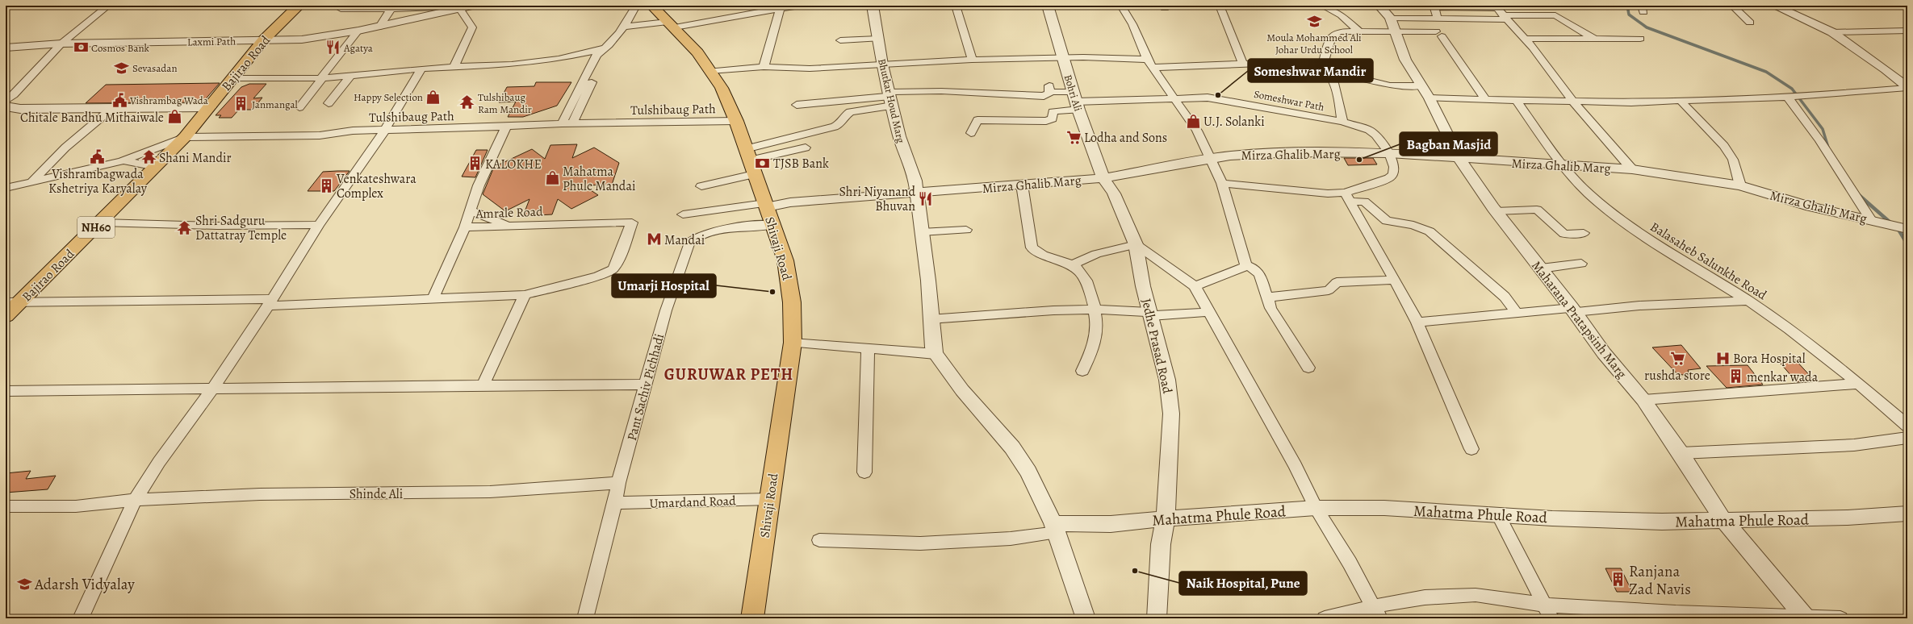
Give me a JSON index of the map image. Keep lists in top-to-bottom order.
{
  "streets": {
    "highway": ["Bajirao Road", "NH60", "Shivaji Road"],
    "street": [
      "Laxmi Path",
      "Bohri Ali",
      "Someshwar Path",
      "Bhutkar Houd Marg",
      "Tulshibaug Path",
      "Mirza Ghalib Marg",
      "Amrale Road",
      "Balasaheb Salunkhe Road",
      "Maharana Pratapsinh Marg",
      "Jedhe Prasad Road",
      "Pant Sachiv Pichhadi",
      "Shinde Ali",
      "Umardand Road",
      "Mahatma Phule Road"
    ]
  },
  "crossings": [
    ["Laxmi Path", "Bajirao Road"],
    ["Bajirao Road", "Tulshibaug Path"],
    ["Bohri Ali", "Someshwar Path"],
    ["Bohri Ali", "Mirza Ghalib Marg"],
    ["Bohri Ali", "Jedhe Prasad Road"],
    ["Someshwar Path", "Mirza Ghalib Marg"],
    ["Bhutkar Houd Marg", "Mirza Ghalib Marg"],
    ["Tulshibaug Path", "Shivaji Road"],
    ["Mirza Ghalib Marg", "Shivaji Road"],
    ["Mirza Ghalib Marg", "Balasaheb Salunkhe Road"],
    ["Mirza Ghalib Marg", "Maharana Pratapsinh Marg"],
    ["Mirza Ghalib Marg", "Jedhe Prasad Road"],
    ["Shivaji Road", "Pant Sachiv Pichhadi"],
    ["Shivaji Road", "Umardand Road"],
    ["Maharana Pratapsinh Marg", "Mahatma Phule Road"],
    ["Jedhe Prasad Road", "Mahatma Phule Road"],
    ["Pant Sachiv Pichhadi", "Shinde Ali"],
    ["Pant Sachiv Pichhadi", "Umardand Road"]
  ],
  "districts": ["GURUWAR PETH"],
  "places": {
    "school or university": ["Moula Mohammed Ali Johar Urdu School", "Sevasadan", "Adarsh Vidyalay"],
    "bank": ["Cosmos Bank", "TJSB Bank"],
    "restaurant": ["Agatya", "Shri Niyanand Bhuvan"],
    "other": [
      "Someshwar Mandir",
      "Bagban Masjid",
      "Umarji Hospital",
      "Naik Hospital, Pune"
    ],
    "shop": [
      "Happy Selection",
      "Chitale Bandhu Mithaiwale",
      "U.J. Solanki",
      "Mahatma Phule Mandai"
    ],
    "public building": ["Vishrambag Wada", "Vishrambagwada Kshetriya Karyalay"],
    "temple": ["Tulshibaug Ram Mandir", "Shani Mandir", "Shri Sadguru Dattatray Temple"],
    "building": [
      "Janmangal",
      "KALOKHE",
      "Venkateshwara Complex",
      "menkar wada",
      "Ranjana Zad Navis"
    ],
    "supermarket": ["Lodha and Sons", "rushda store"],
    "metro station": ["Mandai"],
    "hospital": ["Bora Hospital"]
  }
}
